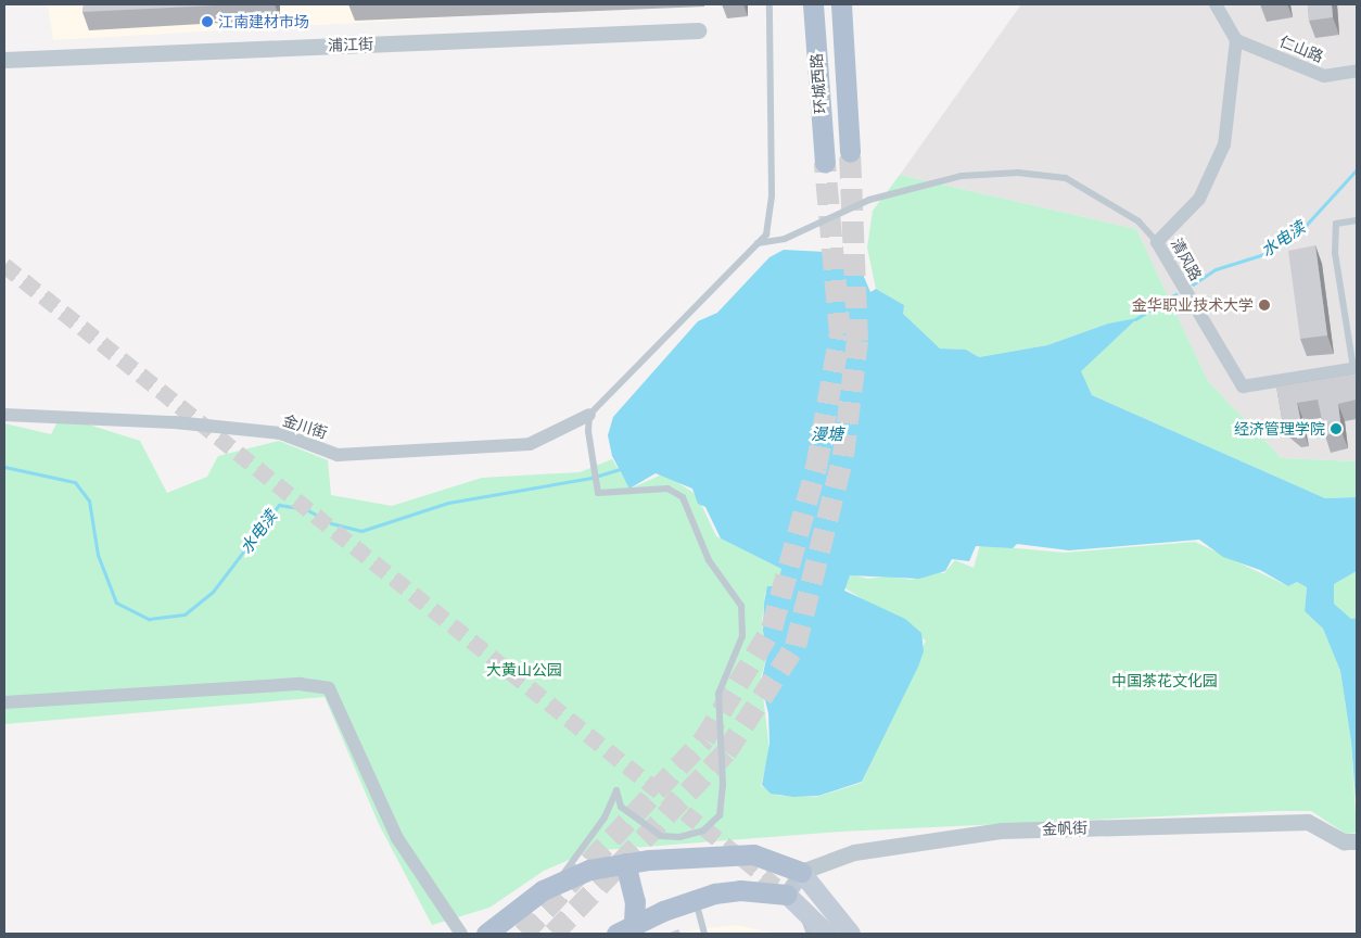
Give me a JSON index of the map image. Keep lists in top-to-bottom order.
{
  "streets": {
    "main road": ["环城西路"],
    "street": [
      "浦江街",
      "仁山路",
      "清风路",
      "金川街",
      "金帆街"
    ]
  },
  "crossings": [
    ["仁山路", "清风路"]
  ],
  "water": ["水电渎", "漫塘"],
  "parks": ["大黄山公园", "中国茶花文化园"],
  "places": ["江南建材市场", "金华职业技术大学", "经济管理学院"]
}
